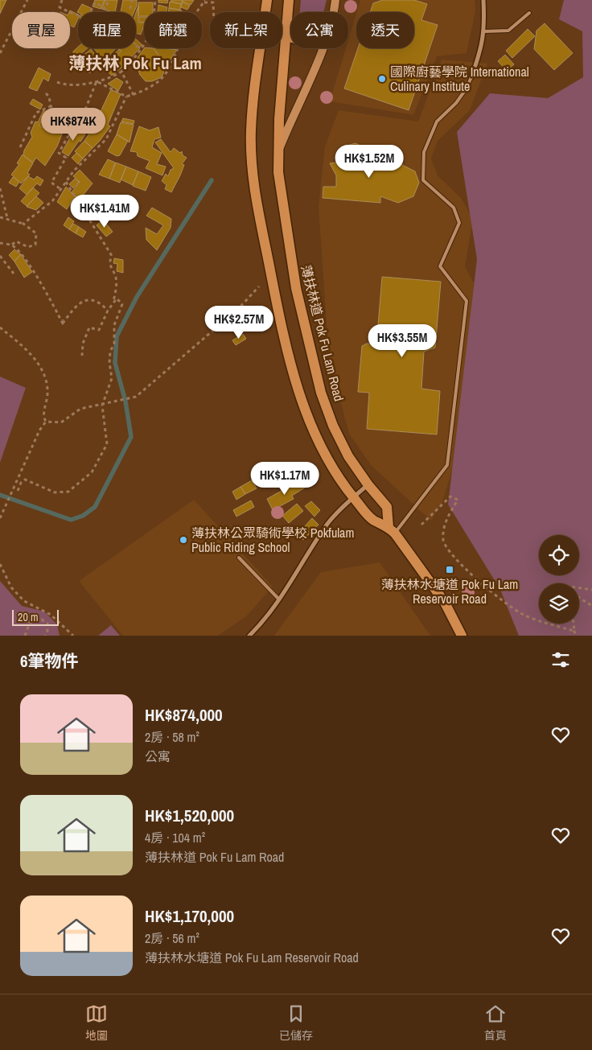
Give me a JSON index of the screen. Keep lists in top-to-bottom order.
{
  "streets": {
    "main road": ["薄扶林道 Pok Fu Lam Road"]
  },
  "districts": ["薄扶林 Pok Fu Lam"],
  "places": {
    "other": ["國際廚藝學院 International Culinary Institute", "薄扶林公眾騎術學校 Pokfulam Public Riding School"],
    "transit": ["薄扶林水塘道 Pok Fu Lam Reservoir Road"]
  },
  "scale_bar": "20 m",
  "page": {
    "chip": [
      "買屋",
      "租屋",
      "篩選",
      "新上架",
      "公寓",
      "透天"
    ],
    "price": [
      "HK$874K",
      "HK$1.52M",
      "HK$1.41M",
      "HK$2.57M",
      "HK$3.55M",
      "HK$1.17M"
    ],
    "scale": "20 m",
    "heading": "6筆物件",
    "list": [
      {
        "name": "HK$874,000",
        "note": "2房 · 58 m² · 公寓"
      },
      {
        "name": "HK$1,520,000",
        "note": "4房 · 104 m² · 薄扶林道 Pok Fu Lam Road"
      },
      {
        "name": "HK$1,170,000",
        "note": "2房 · 56 m² · 薄扶林水塘道 Pok Fu Lam Reservoir Road"
      }
    ],
    "tabs": ["地圖", "已儲存", "首頁"]
  }
}
